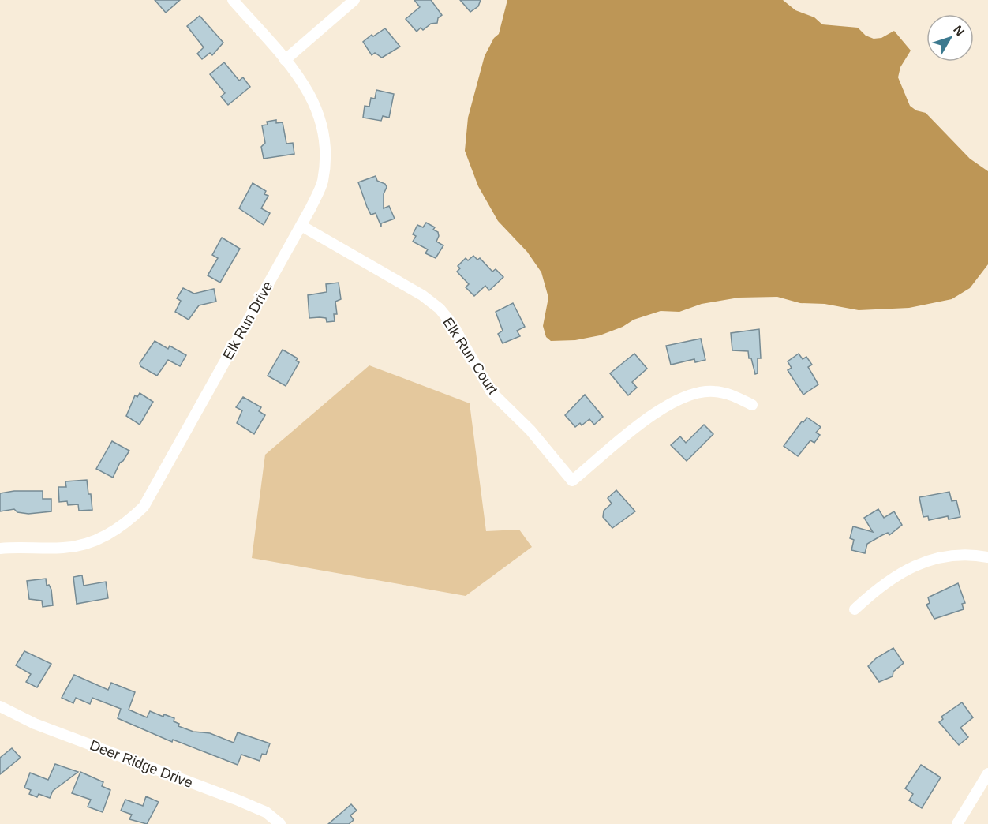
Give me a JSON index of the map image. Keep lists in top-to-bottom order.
{
  "streets": {
    "street": ["Elk Run Drive", "Elk Run Court", "Deer Ridge Drive"]
  },
  "crossings": [
    ["Elk Run Drive", "Elk Run Court"]
  ],
  "north": "top right"
}
